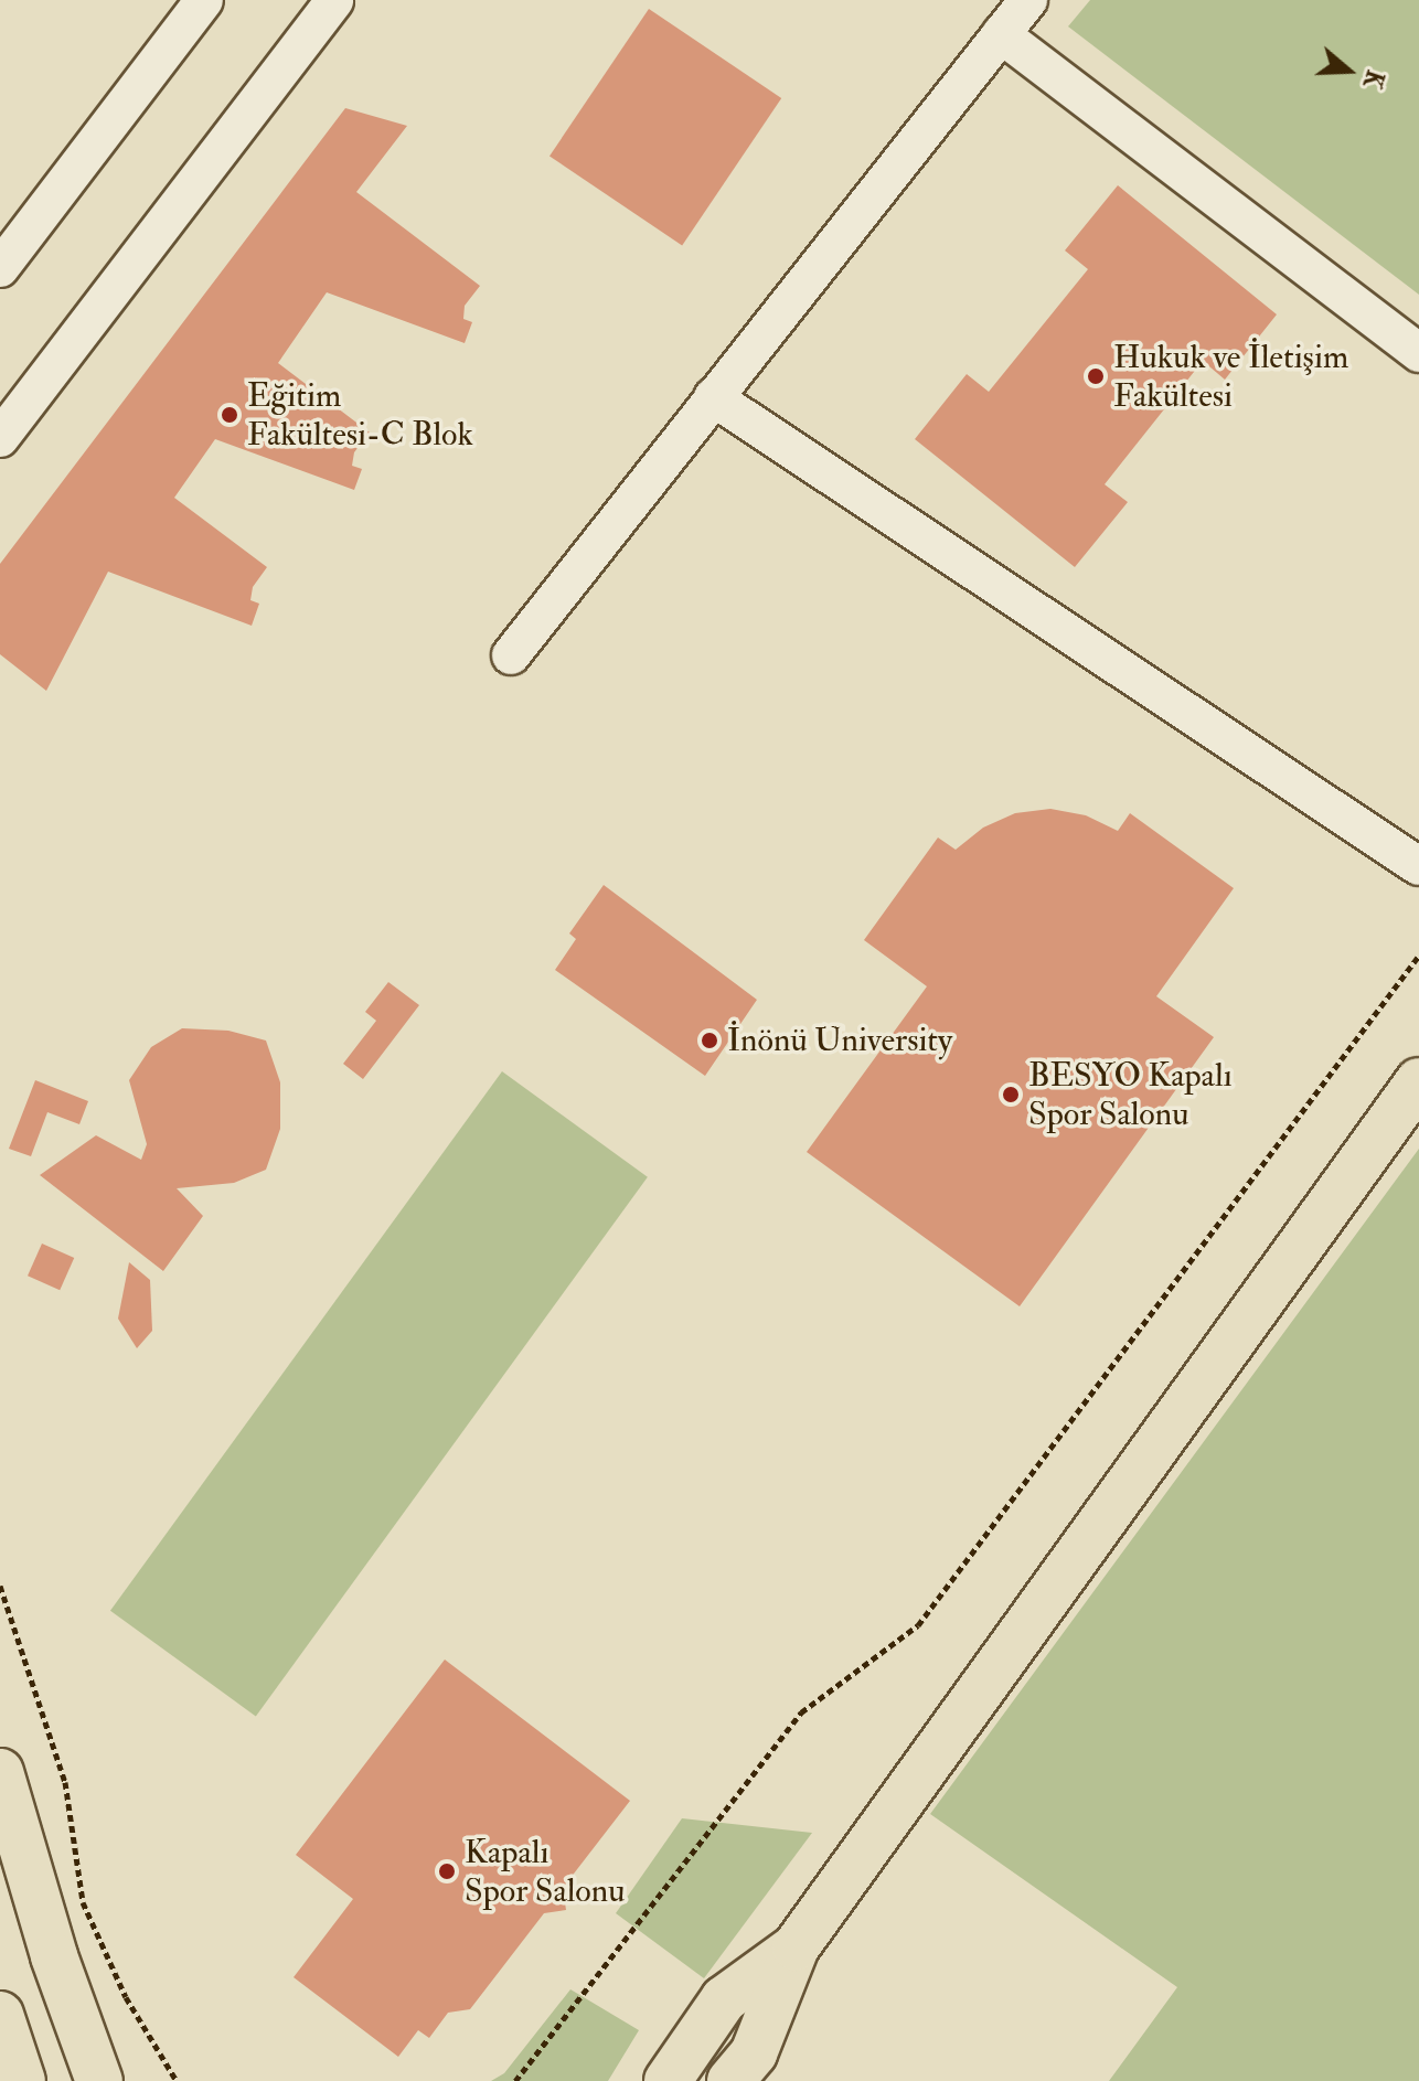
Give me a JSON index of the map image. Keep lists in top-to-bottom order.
{
  "places": [
    "Hukuk ve İletişim Fakültesi",
    "Eğitim Fakültesi-C Blok",
    "İnönü University",
    "BESYO Kapalı Spor Salonu",
    "Kapalı Spor Salonu"
  ],
  "north": "right"
}
